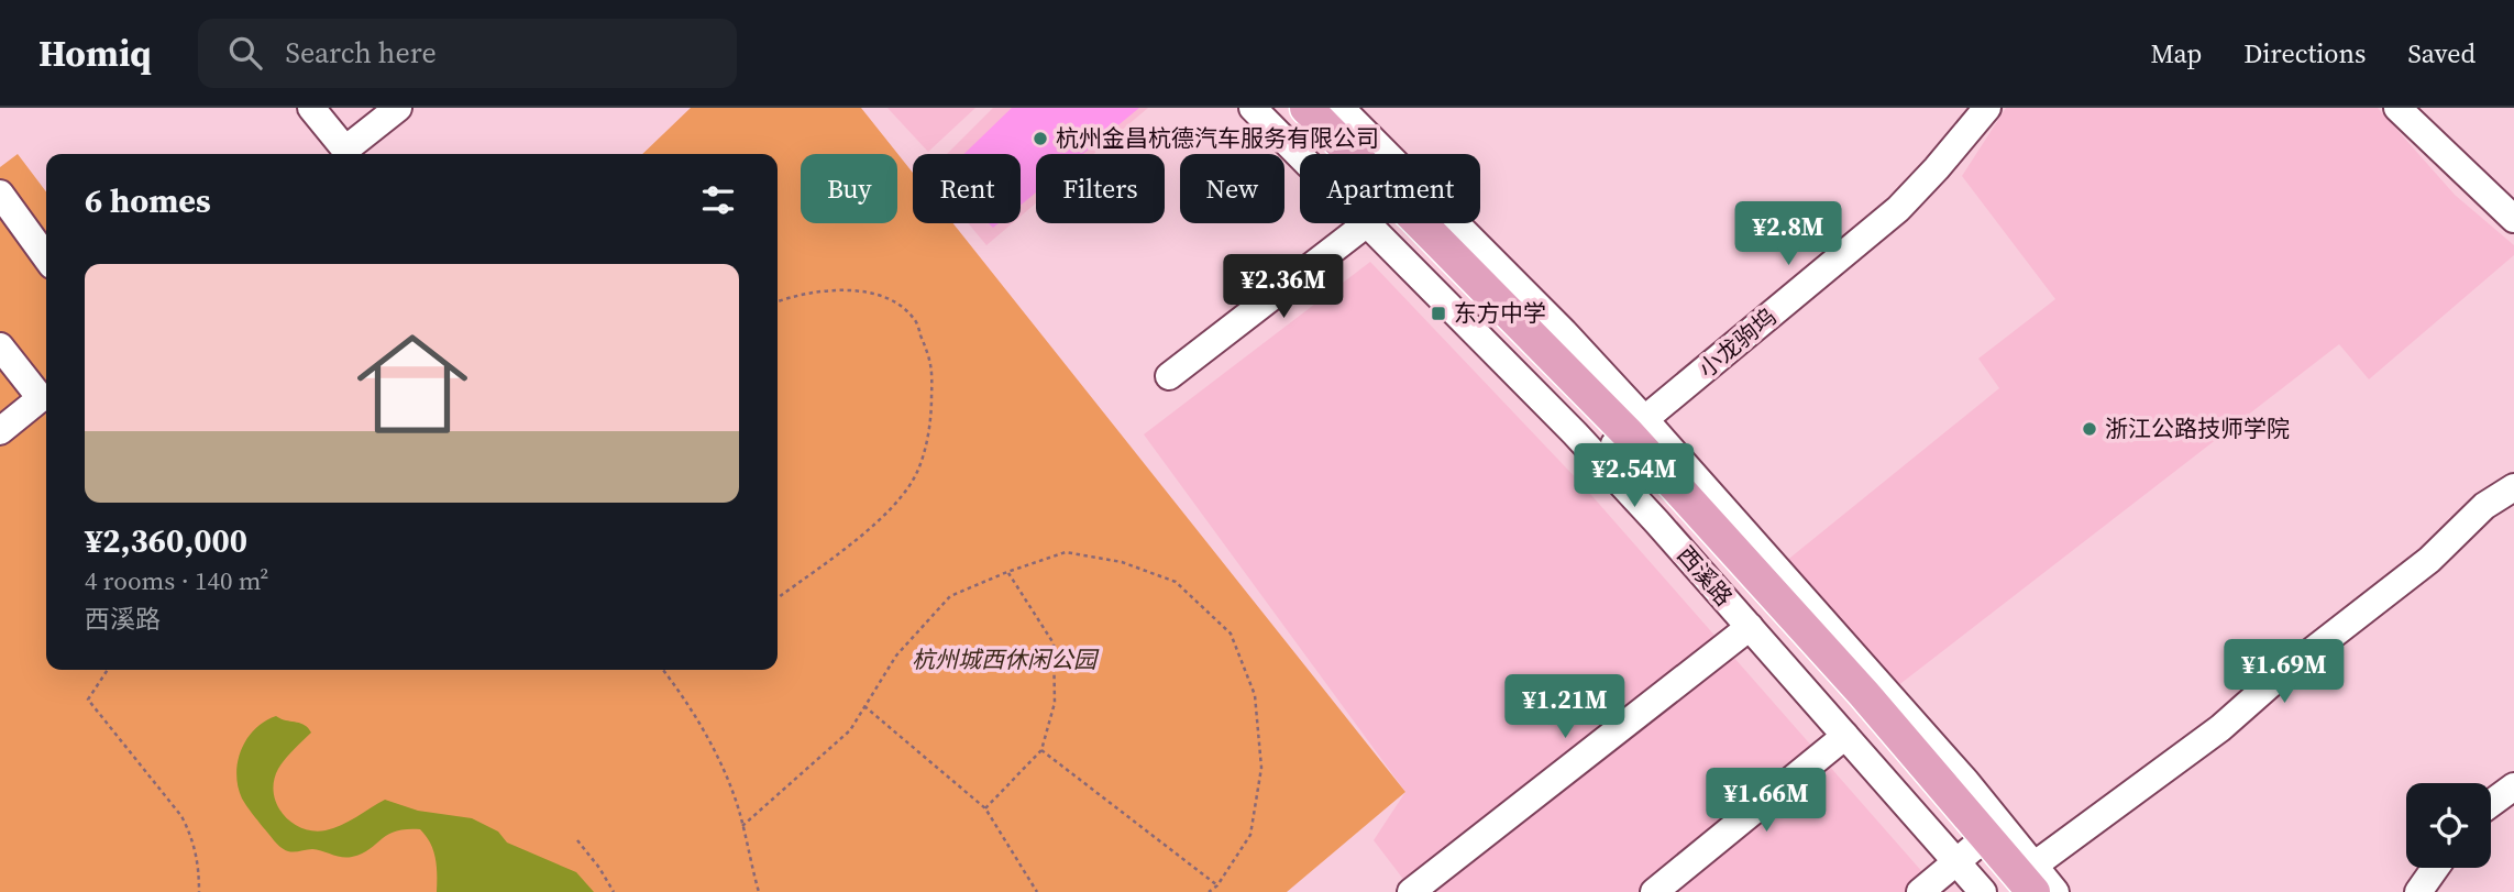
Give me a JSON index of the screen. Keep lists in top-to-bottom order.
{
  "streets": {
    "main road": ["西溪路"],
    "street": ["小龙驹坞"]
  },
  "crossings": [
    ["小龙驹坞", "西溪路"]
  ],
  "parks": ["杭州城西休闲公园"],
  "places": {
    "other": ["杭州金昌杭德汽车服务有限公司", "浙江公路技师学院"],
    "transit": ["东方中学"]
  },
  "page": {
    "header": "Homiq",
    "search": "Search here",
    "nav": ["Map", "Directions", "Saved"],
    "chip": [
      "Buy",
      "Rent",
      "Filters",
      "New",
      "Apartment"
    ],
    "heading": "6 homes",
    "price": [
      "¥2.8M",
      "¥2.36M",
      "¥2.54M",
      "¥1.69M",
      "¥1.21M",
      "¥1.66M"
    ],
    "list": [
      {
        "name": "¥2,360,000",
        "note": "4 rooms · 140 m² · 西溪路"
      }
    ]
  }
}
